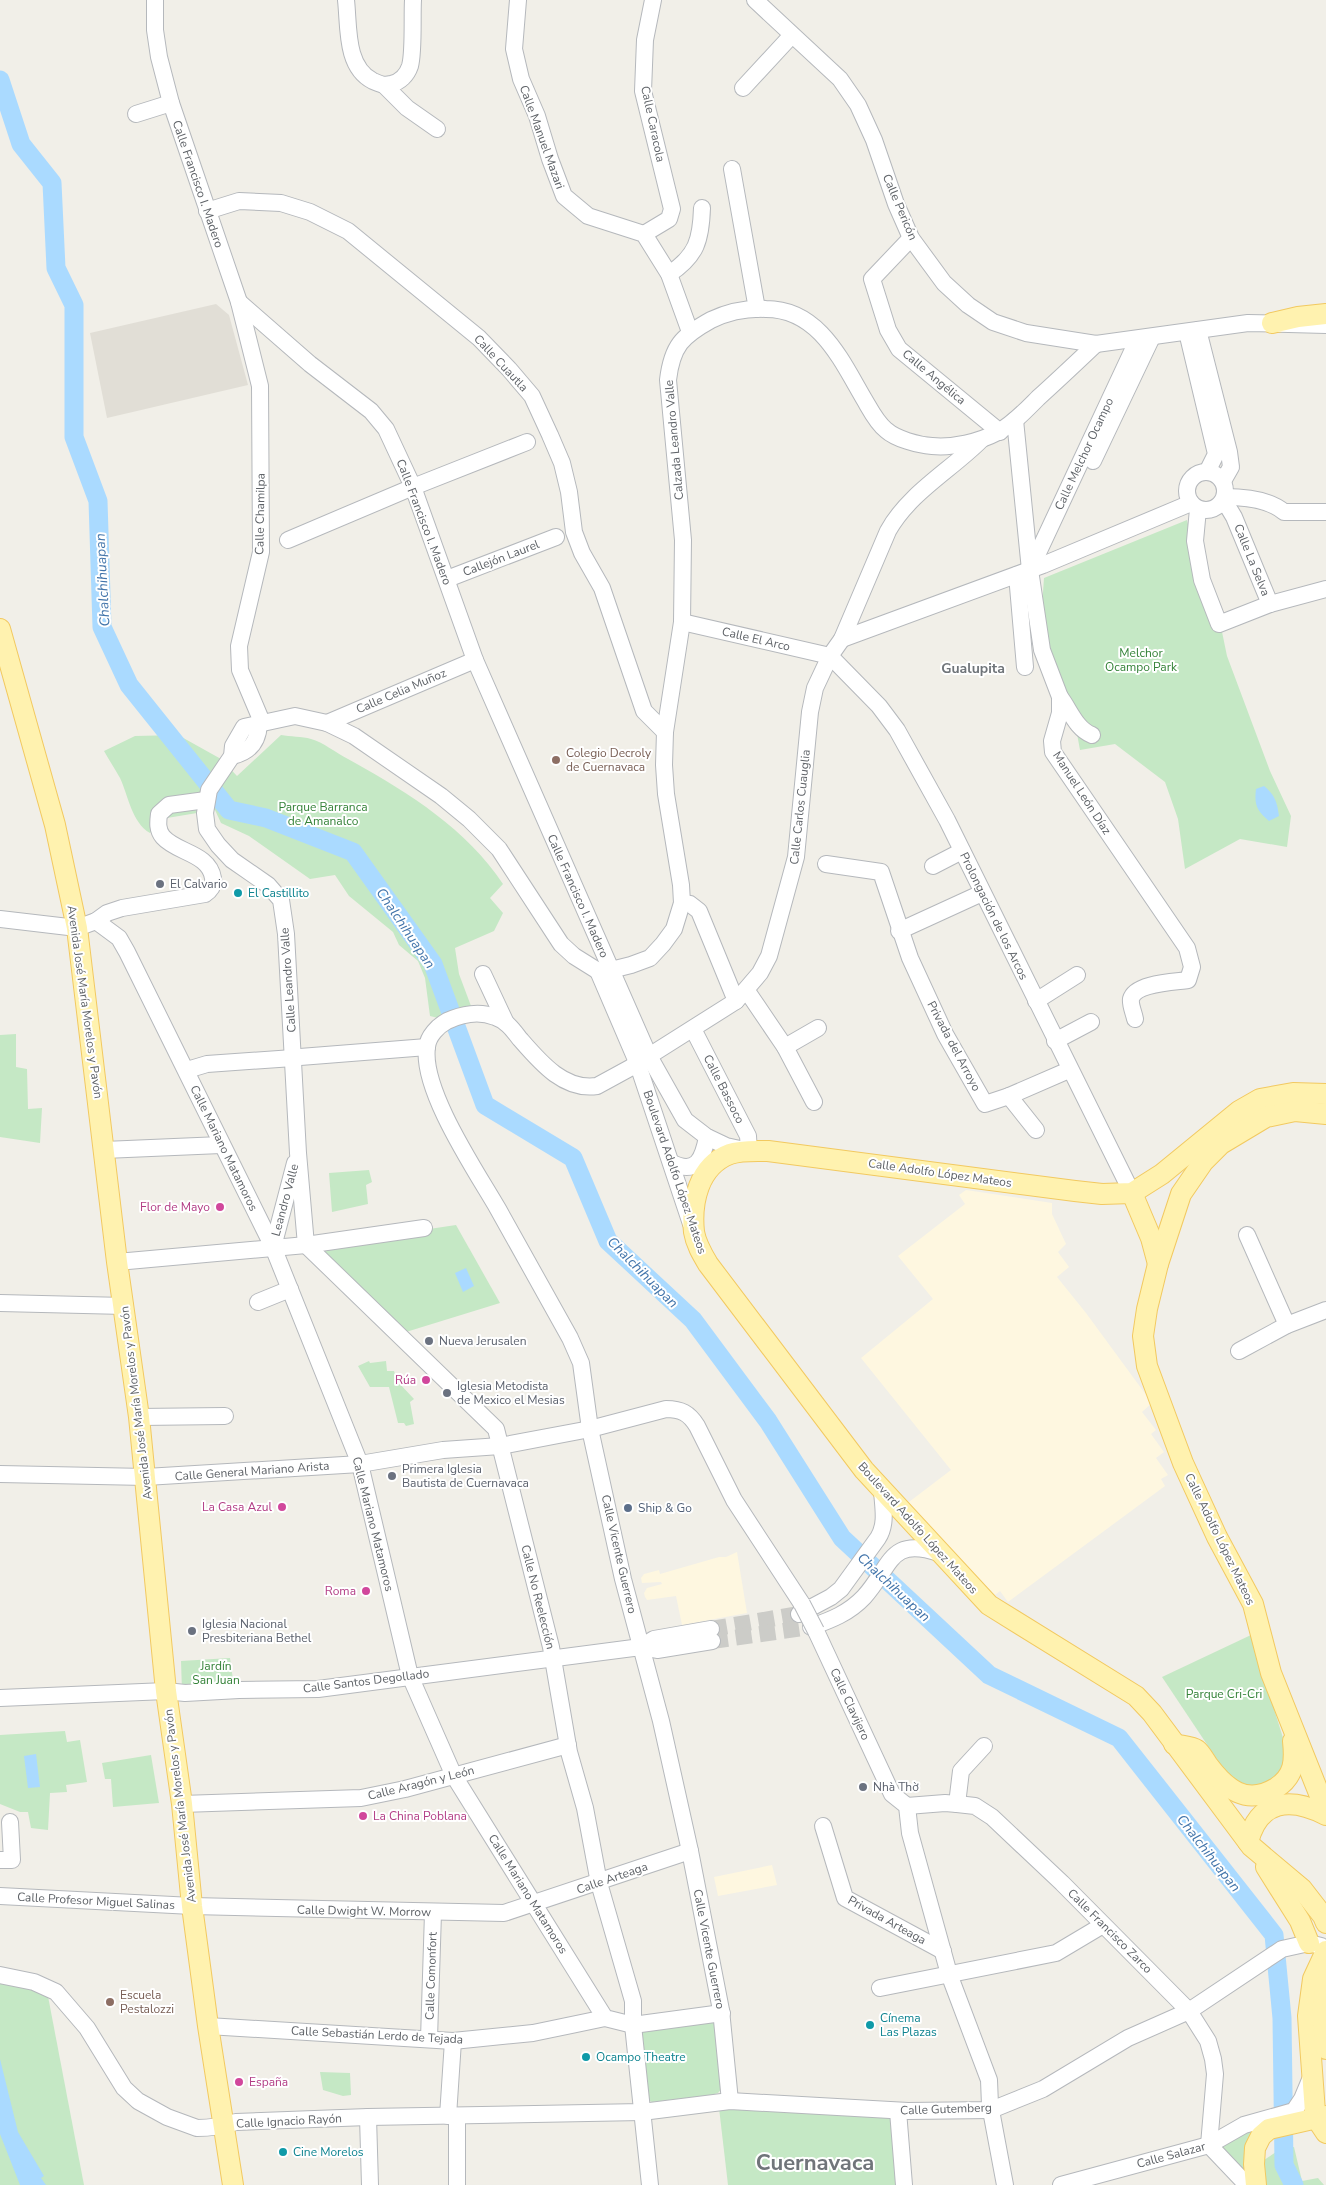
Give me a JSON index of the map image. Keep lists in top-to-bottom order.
{
  "streets": {
    "main road": ["Avenida José María Morelos y Pavón", "Boulevard Adolfo López Mateos", "Calle Adolfo López Mateos"],
    "street": [
      "Calle Caracola",
      "Calle Manuel Mazari",
      "Calle Francisco I. Madero",
      "Calle Pericón",
      "Calle Cuautla",
      "Calle Angélica",
      "Calzada Leandro Valle",
      "Calle Melchor Ocampo",
      "Calle Chamilpa",
      "Callejón Laurel",
      "Calle La Selva",
      "Calle El Arco",
      "Calle Celia Muñoz",
      "Manuel León Díaz",
      "Calle Carlos Cuauglia",
      "Prolongación de los Arcos",
      "Calle Leandro Valle",
      "Privada del Arroyo",
      "Calle Bassoco",
      "Calle Mariano Matamoros",
      "Leandro Valle",
      "Calle General Mariano Arista",
      "Calle Vicente Guerrero",
      "Calle No Reelección",
      "Calle Santos Degollado",
      "Calle Clavijero",
      "Calle Aragón y León",
      "Calle Arteaga",
      "Calle Profesor Miguel Salinas",
      "Calle Dwight W. Morrow",
      "Privada Arteaga",
      "Calle Francisco Zarco",
      "Calle Comonfort",
      "Calle Sebastián Lerdo de Tejada",
      "Calle Gutemberg",
      "Calle Ignacio Rayón",
      "Calle Salazar"
    ]
  },
  "crossings": [
    ["Calle Caracola", "Calle Manuel Mazari"],
    ["Calle Francisco I. Madero", "Calle Cuautla"],
    ["Calle Francisco I. Madero", "Calzada Leandro Valle"],
    ["Calle Francisco I. Madero", "Calle Chamilpa"],
    ["Calle Francisco I. Madero", "Callejón Laurel"],
    ["Calle Francisco I. Madero", "Calle Celia Muñoz"],
    ["Calle Francisco I. Madero", "Calle Carlos Cuauglia"],
    ["Calle Francisco I. Madero", "Boulevard Adolfo López Mateos"],
    ["Calle Francisco I. Madero", "Calle Adolfo López Mateos"],
    ["Calle Pericón", "Calle Angélica"],
    ["Calle Pericón", "Calzada Leandro Valle"],
    ["Calle Cuautla", "Calzada Leandro Valle"],
    ["Calle Angélica", "Calzada Leandro Valle"],
    ["Calzada Leandro Valle", "Calle El Arco"],
    ["Calzada Leandro Valle", "Calle Carlos Cuauglia"],
    ["Calle Melchor Ocampo", "Manuel León Díaz"],
    ["Calle El Arco", "Calle Carlos Cuauglia"],
    ["Calle El Arco", "Prolongación de los Arcos"],
    ["Calle Carlos Cuauglia", "Prolongación de los Arcos"],
    ["Calle Carlos Cuauglia", "Calle Bassoco"],
    ["Calle Carlos Cuauglia", "Boulevard Adolfo López Mateos"],
    ["Calle Carlos Cuauglia", "Calle Adolfo López Mateos"],
    ["Prolongación de los Arcos", "Privada del Arroyo"],
    ["Prolongación de los Arcos", "Calle Adolfo López Mateos"],
    ["Calle Leandro Valle", "Leandro Valle"],
    ["Calle Leandro Valle", "Calle No Reelección"],
    ["Avenida José María Morelos y Pavón", "Calle General Mariano Arista"],
    ["Avenida José María Morelos y Pavón", "Calle Santos Degollado"],
    ["Avenida José María Morelos y Pavón", "Calle Aragón y León"],
    ["Avenida José María Morelos y Pavón", "Calle Profesor Miguel Salinas"],
    ["Avenida José María Morelos y Pavón", "Calle Dwight W. Morrow"],
    ["Avenida José María Morelos y Pavón", "Calle Sebastián Lerdo de Tejada"],
    ["Avenida José María Morelos y Pavón", "Calle Ignacio Rayón"],
    ["Calle Bassoco", "Calle Adolfo López Mateos"],
    ["Calle Mariano Matamoros", "Leandro Valle"],
    ["Calle Mariano Matamoros", "Calle General Mariano Arista"],
    ["Calle Mariano Matamoros", "Calle Santos Degollado"],
    ["Calle Mariano Matamoros", "Calle Aragón y León"],
    ["Calle Mariano Matamoros", "Calle Arteaga"],
    ["Calle Mariano Matamoros", "Calle Dwight W. Morrow"],
    ["Calle Mariano Matamoros", "Calle Sebastián Lerdo de Tejada"],
    ["Boulevard Adolfo López Mateos", "Calle Adolfo López Mateos"],
    ["Calle General Mariano Arista", "Calle Vicente Guerrero"],
    ["Calle General Mariano Arista", "Calle No Reelección"],
    ["Calle General Mariano Arista", "Calle Clavijero"],
    ["Calle Vicente Guerrero", "Calle Santos Degollado"],
    ["Calle Vicente Guerrero", "Calle Clavijero"],
    ["Calle Vicente Guerrero", "Calle Arteaga"],
    ["Calle Vicente Guerrero", "Calle Gutemberg"],
    ["Calle No Reelección", "Calle Santos Degollado"],
    ["Calle No Reelección", "Calle Aragón y León"],
    ["Calle No Reelección", "Calle Arteaga"],
    ["Calle No Reelección", "Calle Gutemberg"],
    ["Calle No Reelección", "Calle Ignacio Rayón"],
    ["Calle Clavijero", "Calle Francisco Zarco"],
    ["Calle Arteaga", "Calle Dwight W. Morrow"],
    ["Calle Profesor Miguel Salinas", "Calle Dwight W. Morrow"],
    ["Calle Dwight W. Morrow", "Calle Comonfort"],
    ["Calle Francisco Zarco", "Calle Gutemberg"],
    ["Calle Francisco Zarco", "Calle Salazar"],
    ["Calle Comonfort", "Calle Sebastián Lerdo de Tejada"],
    ["Calle Gutemberg", "Calle Ignacio Rayón"]
  ],
  "districts": ["Gualupita", "Cuernavaca"],
  "water": ["Chalchihuapan"],
  "parks": [
    "Melchor Ocampo Park",
    "Parque Barranca de Amanalco",
    "Jardín San Juan",
    "Parque Cri-Cri"
  ],
  "places": [
    "Colegio Decroly de Cuernavaca",
    "El Calvario",
    "El Castillito",
    "Flor de Mayo",
    "Nueva Jerusalen",
    "Rúa",
    "Iglesia Metodista de Mexico el Mesias",
    "Primera Iglesia Bautista de Cuernavaca",
    "La Casa Azul",
    "Ship & Go",
    "Roma",
    "Iglesia Nacional Presbiteriana Bethel",
    "Nhà Thờ",
    "La China Poblana",
    "Escuela Pestalozzi",
    "Cínema Las Plazas",
    "Ocampo Theatre",
    "España",
    "Cine Morelos"
  ]
}
